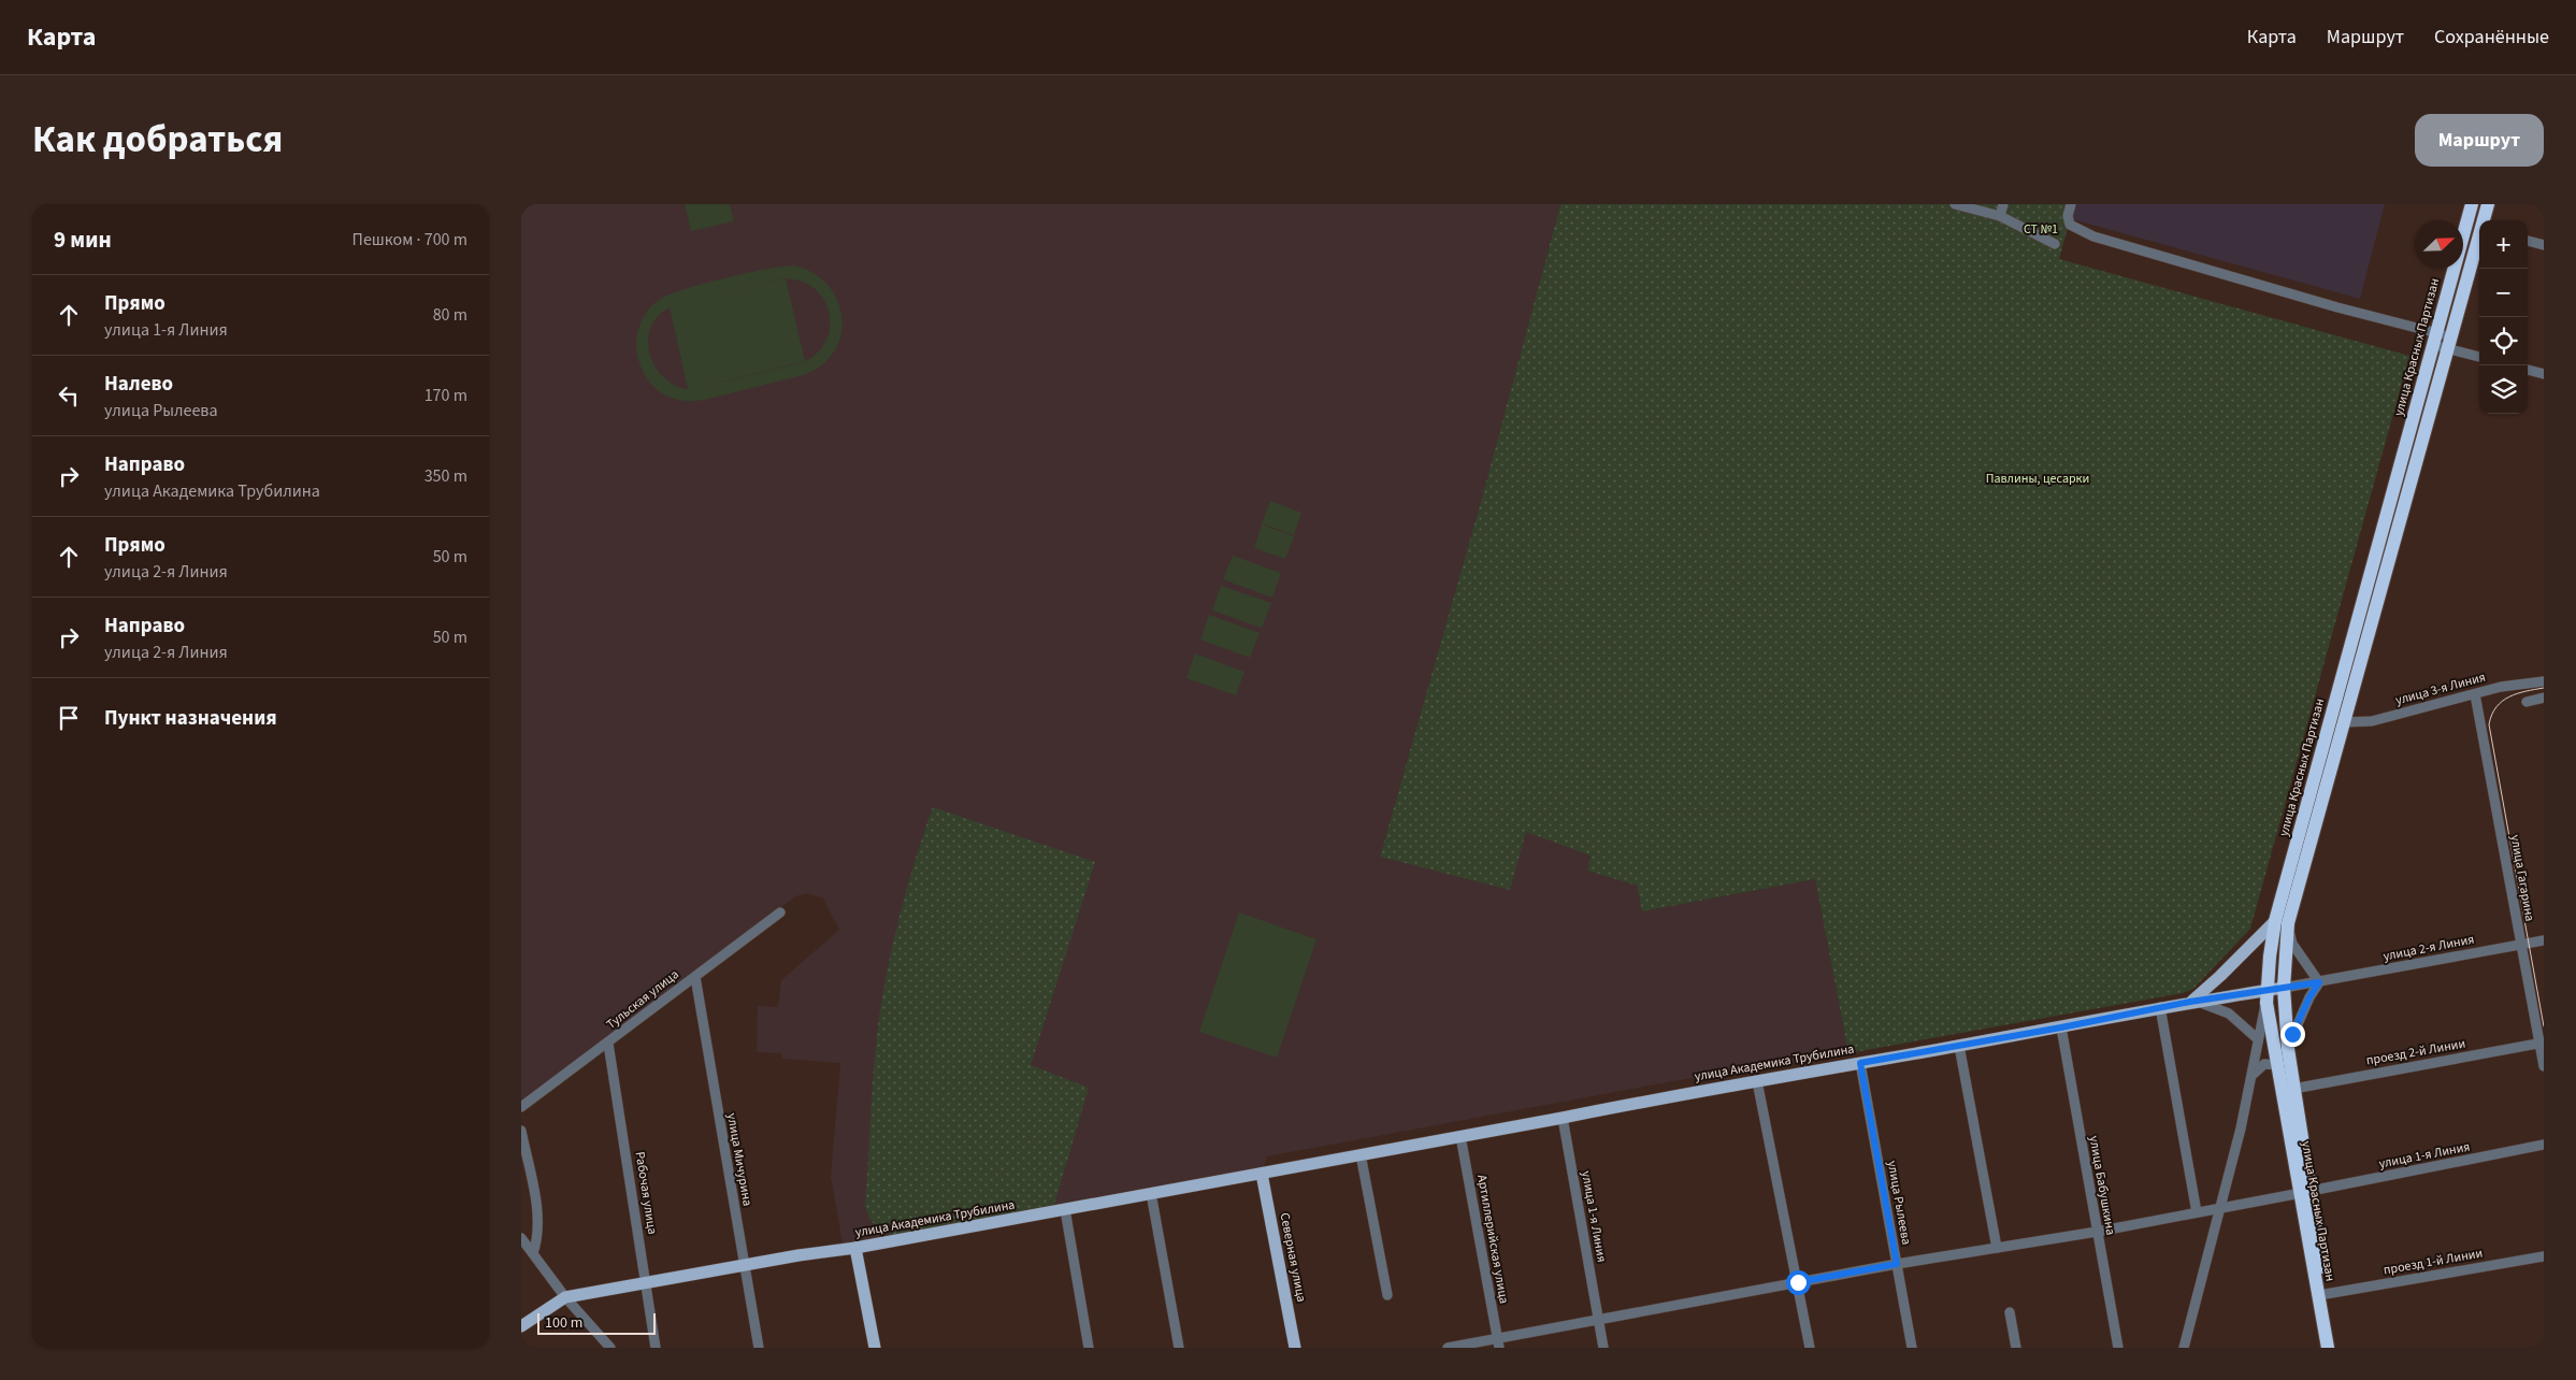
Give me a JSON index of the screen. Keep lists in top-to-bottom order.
{
  "streets": {
    "highway": ["улица Красных Партизан"],
    "main road": ["улица 2-я Линия", "улица Академика Трубилина", "Северная улица"],
    "street": [
      "улица 3-я Линия",
      "улица Гагарина",
      "Тульская улица",
      "проезд 2-й Линии",
      "улица 1-я Линия",
      "улица Мичурина",
      "улица Бабушкина",
      "Рабочая улица",
      "улица Рылеева",
      "Артиллерийская улица",
      "проезд 1-й Линии"
    ]
  },
  "crossings": [
    ["улица Красных Партизан", "улица 3-я Линия"],
    ["улица Красных Партизан", "улица 2-я Линия"],
    ["улица Красных Партизан", "проезд 2-й Линии"],
    ["улица Красных Партизан", "улица Академика Трубилина"],
    ["улица Красных Партизан", "улица 1-я Линия"],
    ["улица Красных Партизан", "проезд 1-й Линии"],
    ["улица 3-я Линия", "улица Гагарина"],
    ["улица Гагарина", "улица 2-я Линия"],
    ["улица Гагарина", "проезд 2-й Линии"],
    ["улица 2-я Линия", "улица Академика Трубилина"],
    ["Тульская улица", "улица Мичурина"],
    ["Тульская улица", "Рабочая улица"],
    ["улица Академика Трубилина", "улица 1-я Линия"],
    ["улица Академика Трубилина", "улица Мичурина"],
    ["улица Академика Трубилина", "улица Бабушкина"],
    ["улица Академика Трубилина", "Рабочая улица"],
    ["улица Академика Трубилина", "улица Рылеева"],
    ["улица Академика Трубилина", "Артиллерийская улица"],
    ["улица Академика Трубилина", "Северная улица"],
    ["улица 1-я Линия", "улица Бабушкина"],
    ["улица 1-я Линия", "улица Рылеева"],
    ["улица 1-я Линия", "Артиллерийская улица"]
  ],
  "parks": ["СТ №1", "Павлины, цесарки"],
  "scale_bar": "100 m",
  "north": "top right",
  "page": {
    "header": "Карта",
    "nav": ["Карта", "Маршрут", "Сохранённые"],
    "title": "Как добраться",
    "buttons": "Маршрут",
    "heading": ["9 мин", "Пешком · 700 m"],
    "map_buttons": ["+", "−"],
    "list": [
      ["Прямо", "улица 1-я Линия", "80 m"],
      ["Налево", "улица Рылеева", "170 m"],
      ["Направо", "улица Академика Трубилина", "350 m"],
      ["Прямо", "улица 2-я Линия", "50 m"],
      ["Направо", "улица 2-я Линия", "50 m"],
      "Пункт назначения"
    ],
    "scale": "100 m"
  }
}
